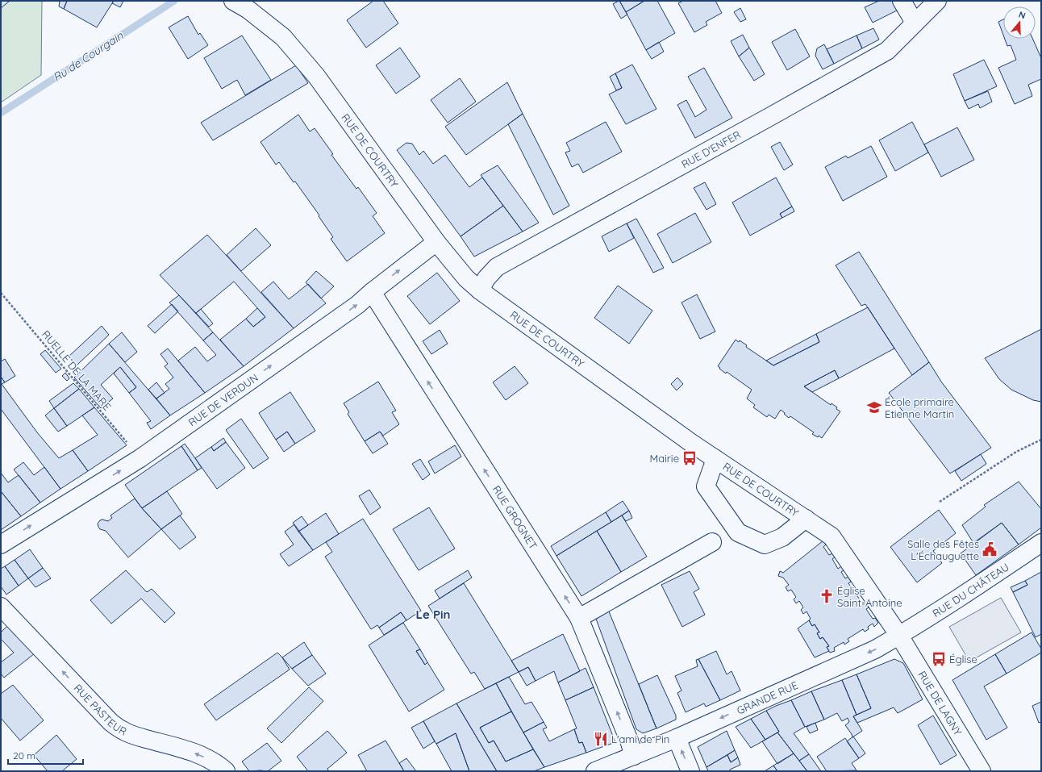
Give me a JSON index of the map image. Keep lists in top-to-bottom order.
{
  "streets": {
    "street": [
      "RUE D'ENFER",
      "RUE DE COURTRY",
      "RUE DE VERDUN",
      "RUE GROGNET",
      "RUE DU CHÂTEAU",
      "GRANDE RUE",
      "RUE DE LAGNY",
      "RUE PASTEUR"
    ],
    "path": ["RUELLE DE LA MARE"]
  },
  "crossings": [
    ["RUE D'ENFER", "RUE DE COURTRY"],
    ["RUE DE COURTRY", "RUE DE VERDUN"],
    ["RUE DE COURTRY", "RUE DU CHÂTEAU"],
    ["RUE DE COURTRY", "GRANDE RUE"],
    ["RUE DE COURTRY", "RUE DE LAGNY"],
    ["RUELLE DE LA MARE", "RUE DE VERDUN"],
    ["RUE DE VERDUN", "RUE GROGNET"],
    ["RUE GROGNET", "GRANDE RUE"],
    ["RUE DU CHÂTEAU", "GRANDE RUE"],
    ["RUE DU CHÂTEAU", "RUE DE LAGNY"],
    ["GRANDE RUE", "RUE DE LAGNY"]
  ],
  "one_way": [
    "RUE DE VERDUN",
    "RUE GROGNET",
    "GRANDE RUE",
    "RUE PASTEUR"
  ],
  "districts": ["Le Pin"],
  "water": ["Ru de Courgain"],
  "places": {
    "school or university": ["École primaire Etienne Martin"],
    "bus stop": ["Mairie", "Église"],
    "public building": ["Salle des Fêtes L'Échauguette"],
    "church": ["Église Saint-Antoine"],
    "restaurant": ["L'ami de Pin"]
  },
  "scale_bar": "20 m",
  "north": "top"
}
